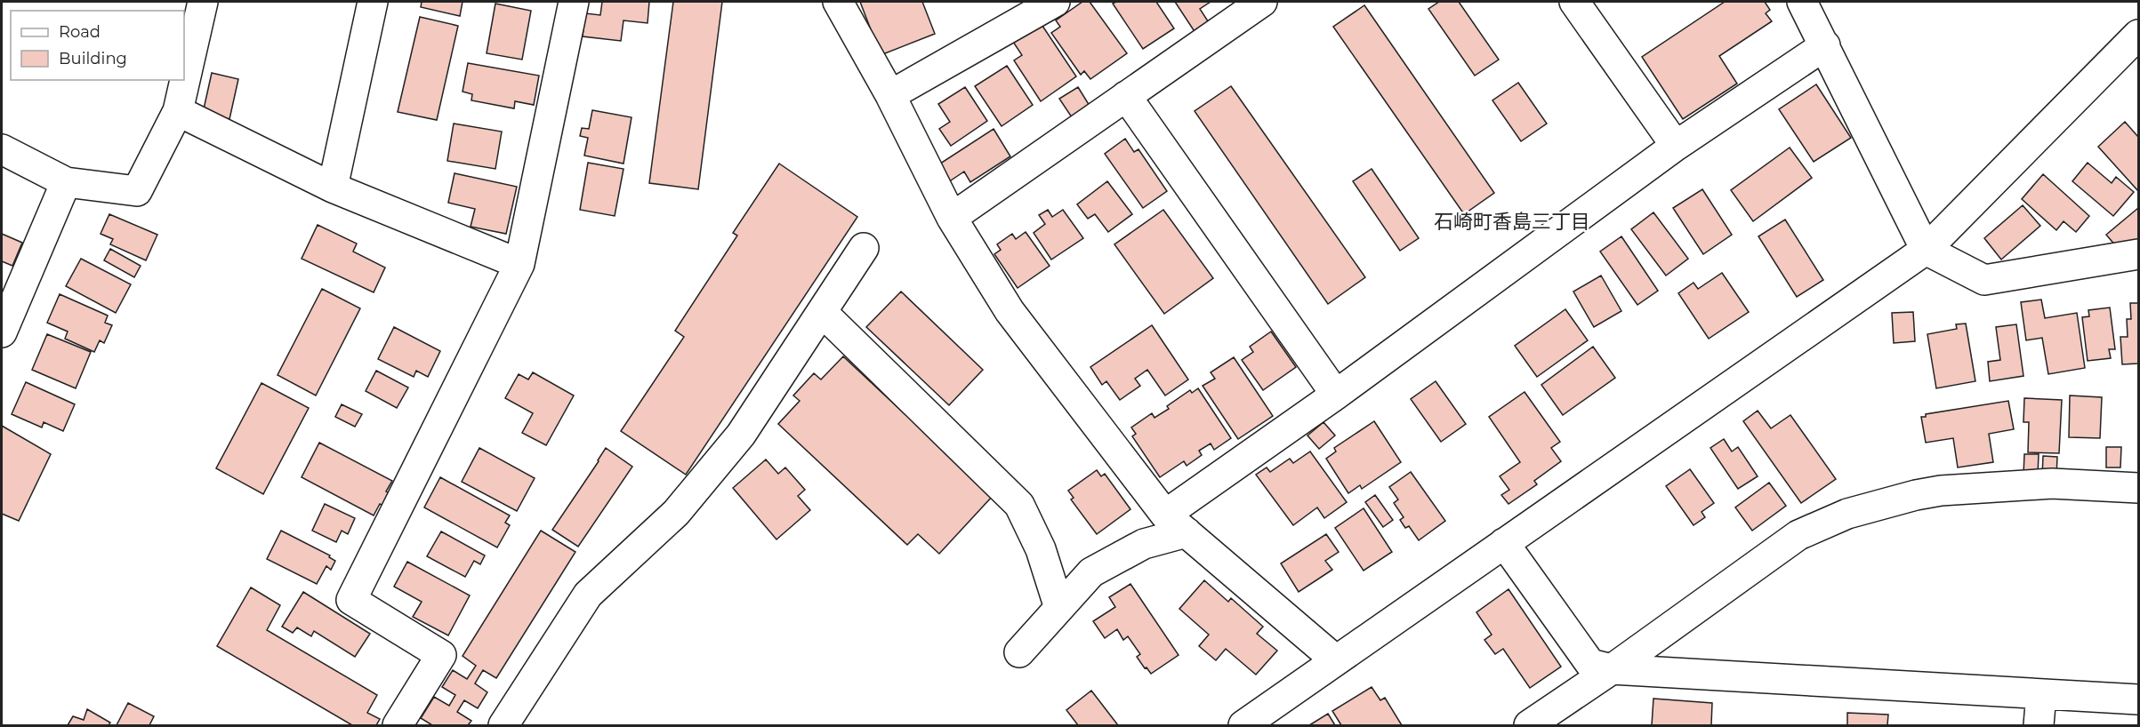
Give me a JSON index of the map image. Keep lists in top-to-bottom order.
{
  "districts": ["石崎町香島三丁目"],
  "legend": ["Road", "Building"]
}
